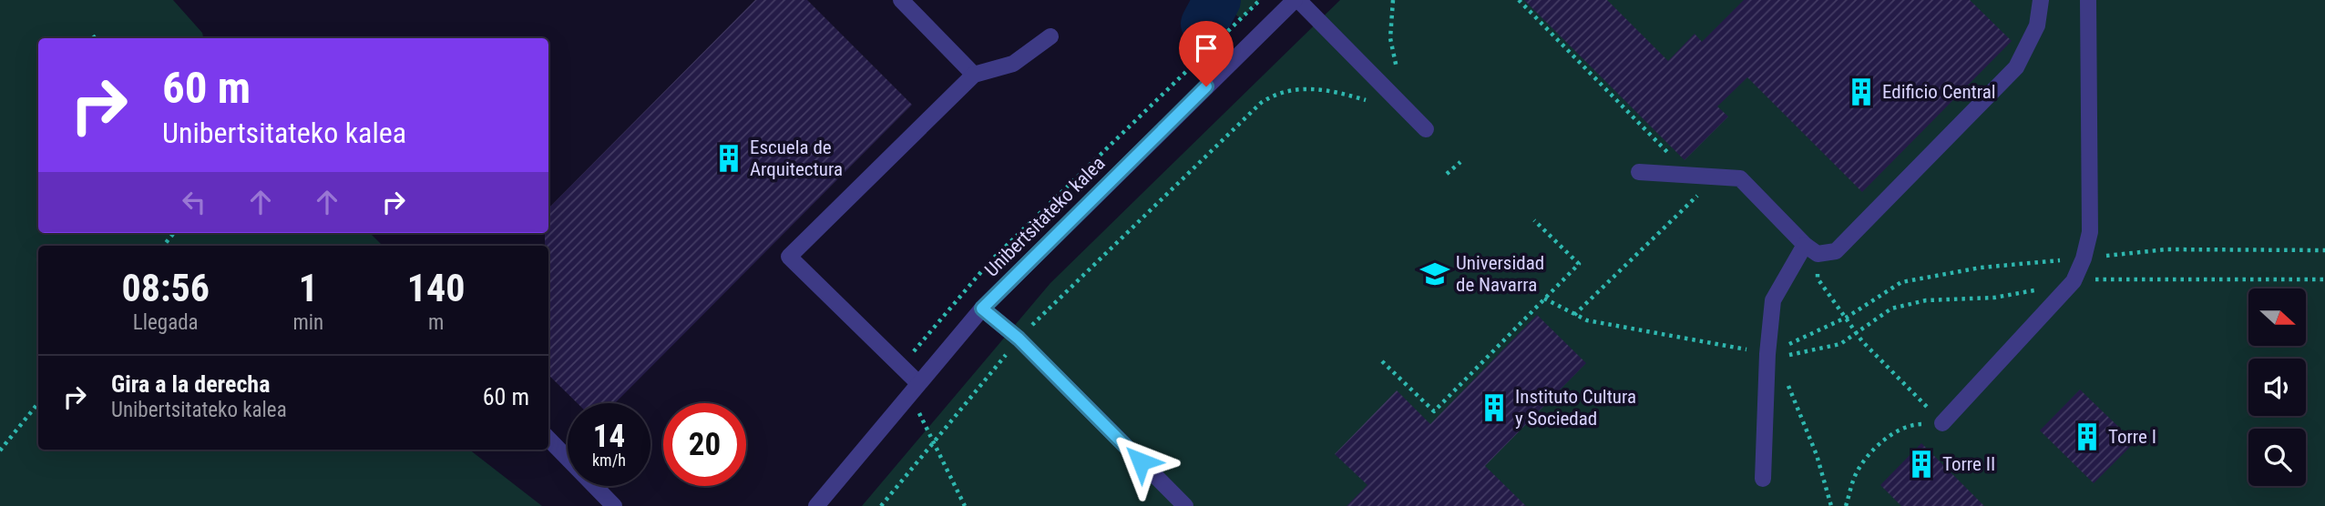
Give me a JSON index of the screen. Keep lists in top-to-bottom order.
{
  "streets": {
    "street": ["Unibertsitateko kalea"]
  },
  "places": {
    "building": [
      "Edificio Central",
      "Escuela de Arquitectura",
      "Instituto Cultura y Sociedad",
      "Torre I",
      "Torre II"
    ],
    "school or university": ["Universidad de Navarra"]
  },
  "north": "right",
  "page": {
    "turn": ["60 m", "Unibertsitateko kalea"],
    "eta": [
      "08:56",
      "Llegada",
      "1",
      "min",
      "140",
      "m"
    ],
    "list": [
      {
        "name": "Gira a la derecha",
        "note": "Unibertsitateko kalea",
        "value": "60 m"
      }
    ],
    "speed": "14 km/h",
    "limit": "20"
  }
}
